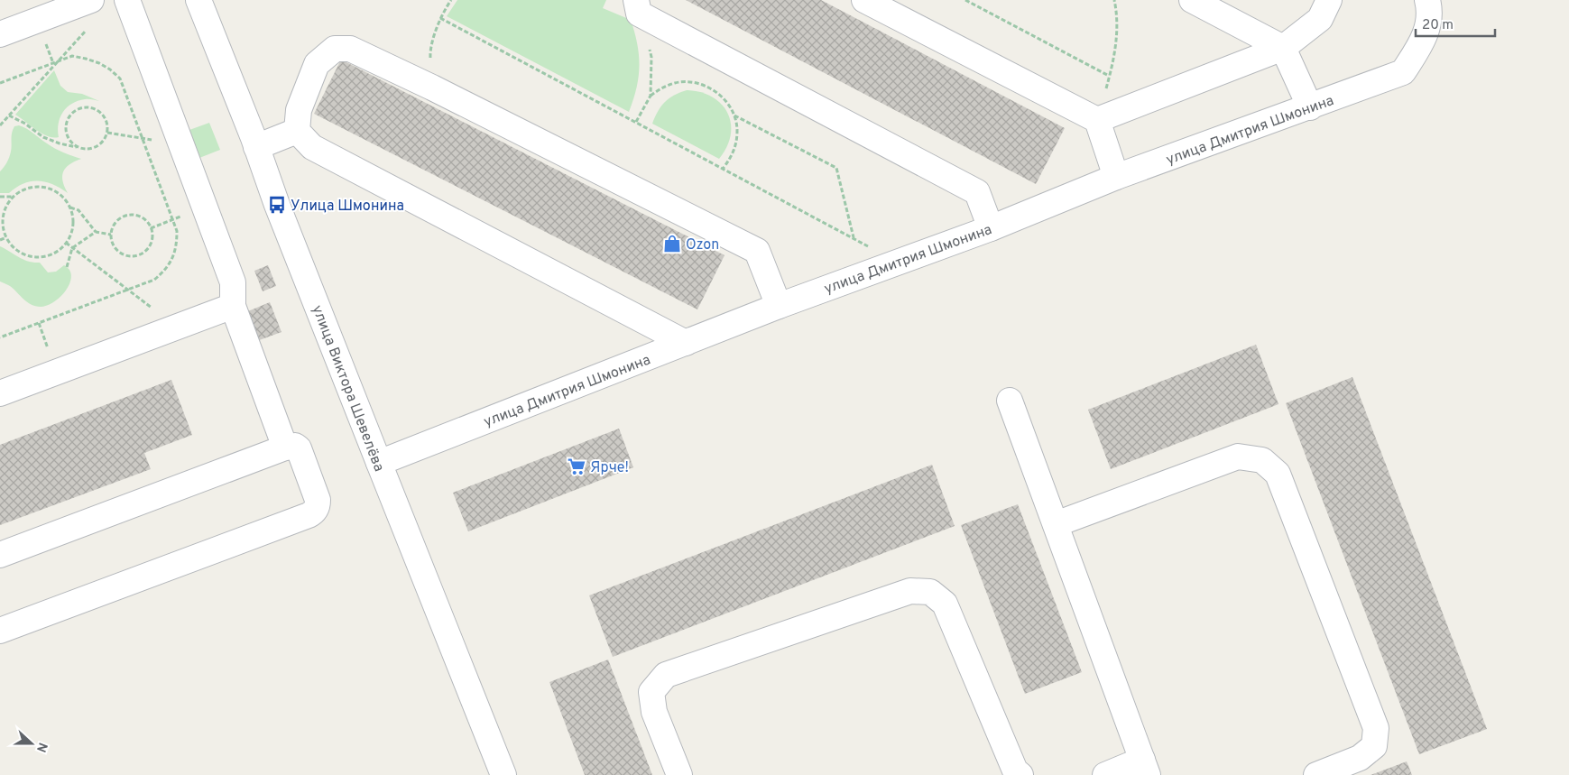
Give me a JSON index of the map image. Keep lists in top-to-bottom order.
{
  "streets": {
    "street": ["улица Дмитрия Шмонина", "улица Виктора Шевелёва"]
  },
  "crossings": [
    ["улица Дмитрия Шмонина", "улица Виктора Шевелёва"]
  ],
  "places": {
    "bus stop": ["Улица Шмонина"],
    "shop": ["Ozon"],
    "supermarket": ["Ярче!"]
  },
  "scale_bar": "20 m",
  "north": "right"
}
